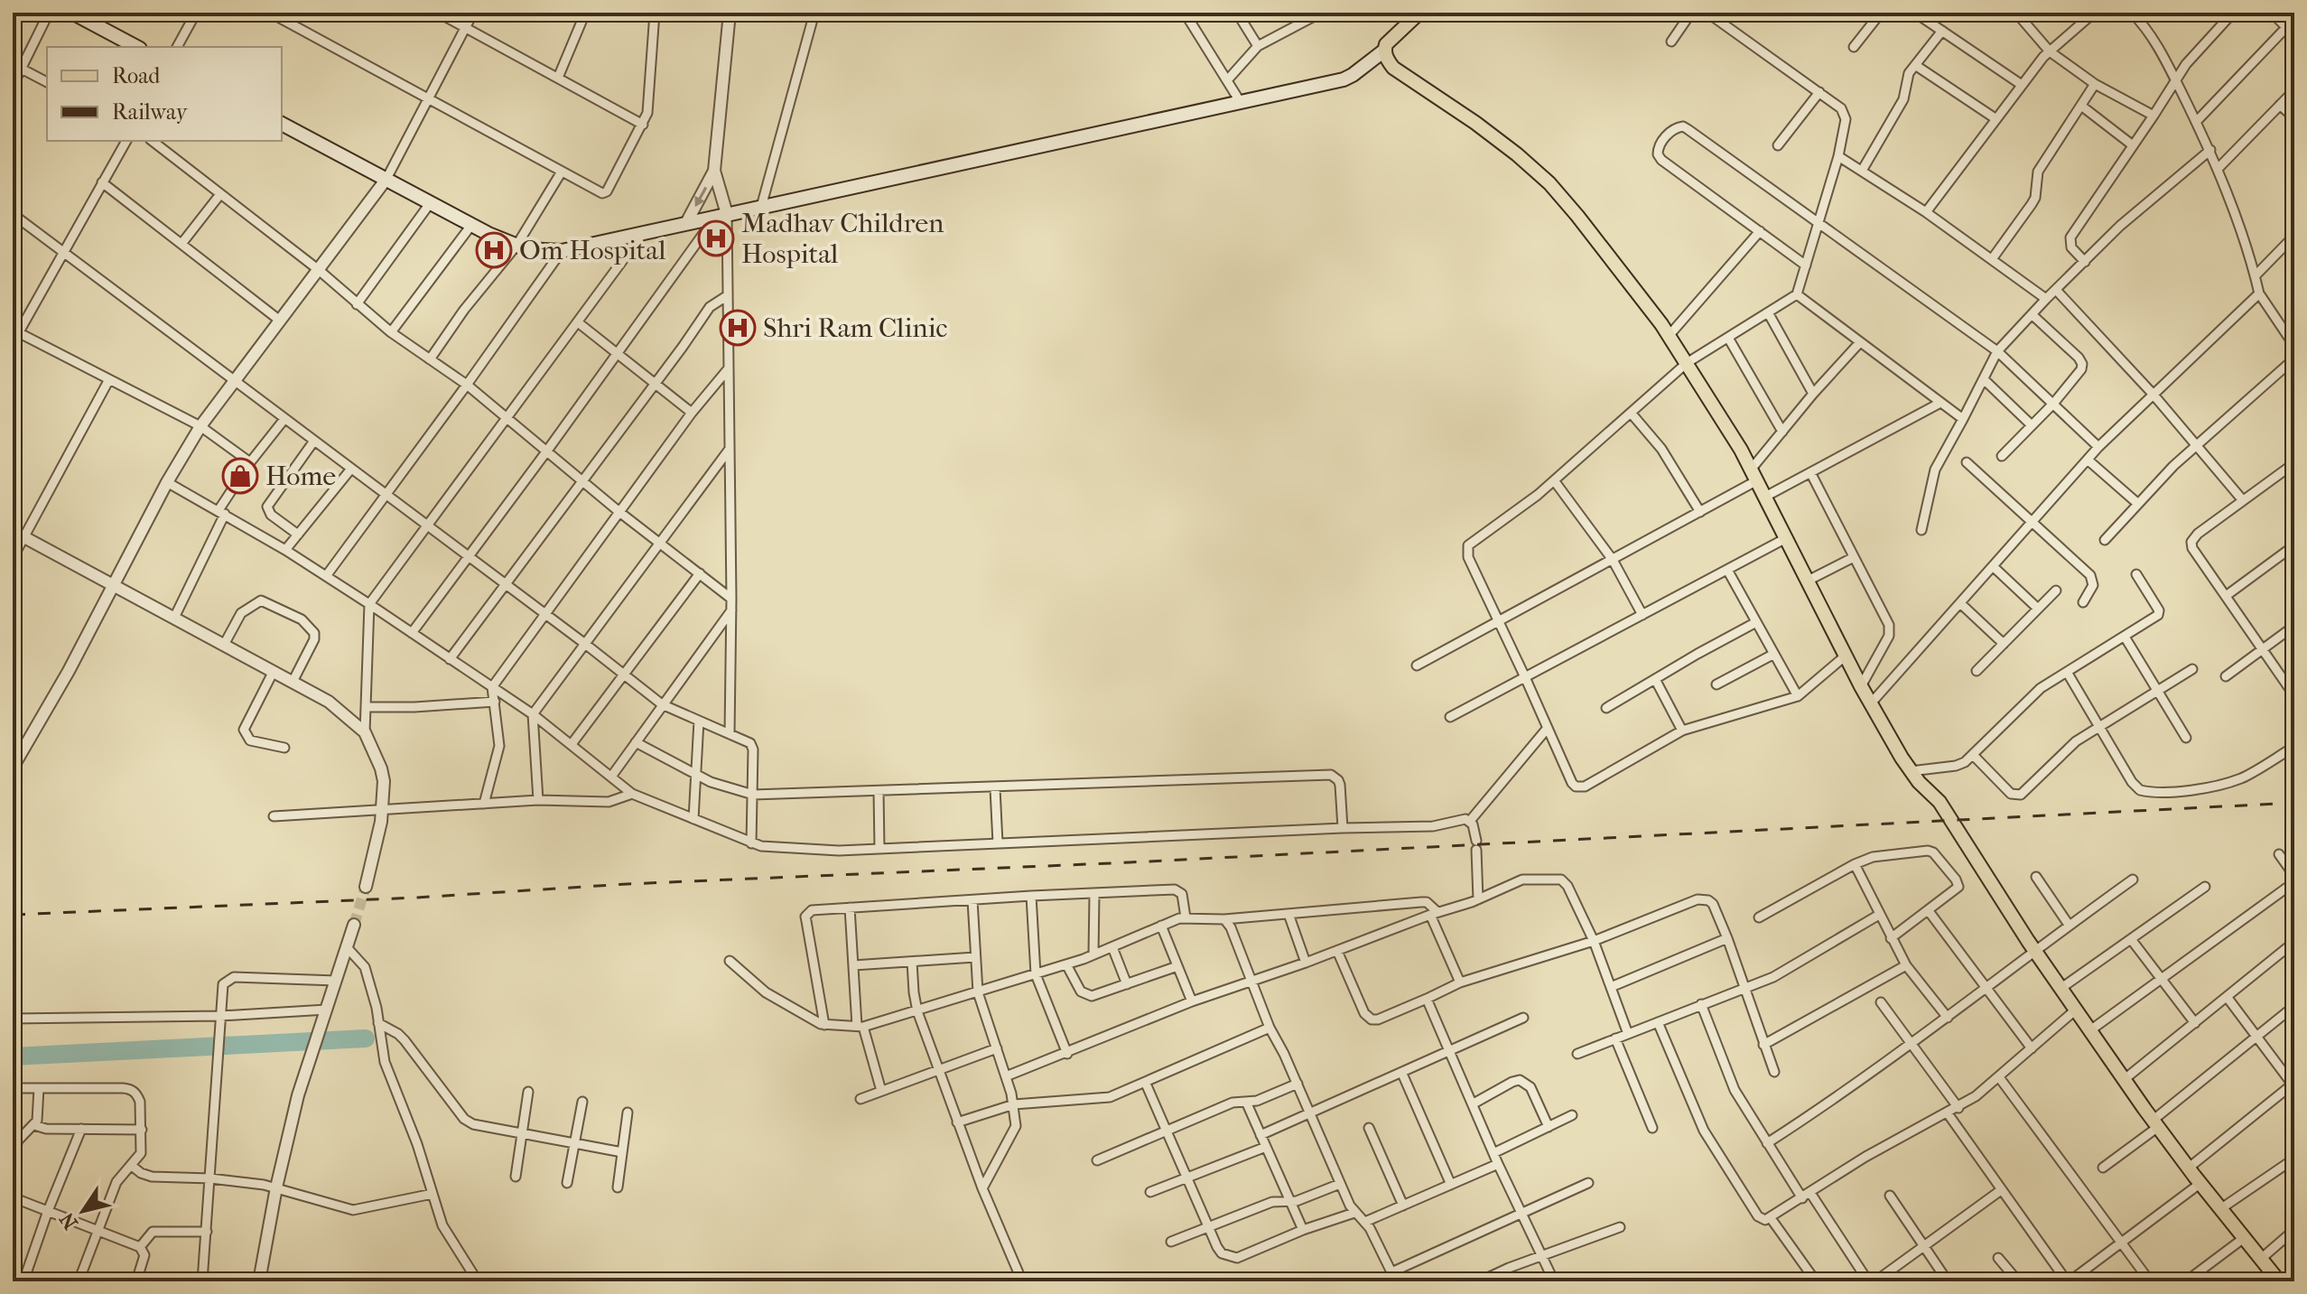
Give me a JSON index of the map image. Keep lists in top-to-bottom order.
{
  "places": {
    "hospital": ["Madhav Children Hospital", "Om Hospital", "Shri Ram Clinic"],
    "shop": ["Home"]
  },
  "legend": ["Road", "Railway"],
  "north": "bottom left"
}
